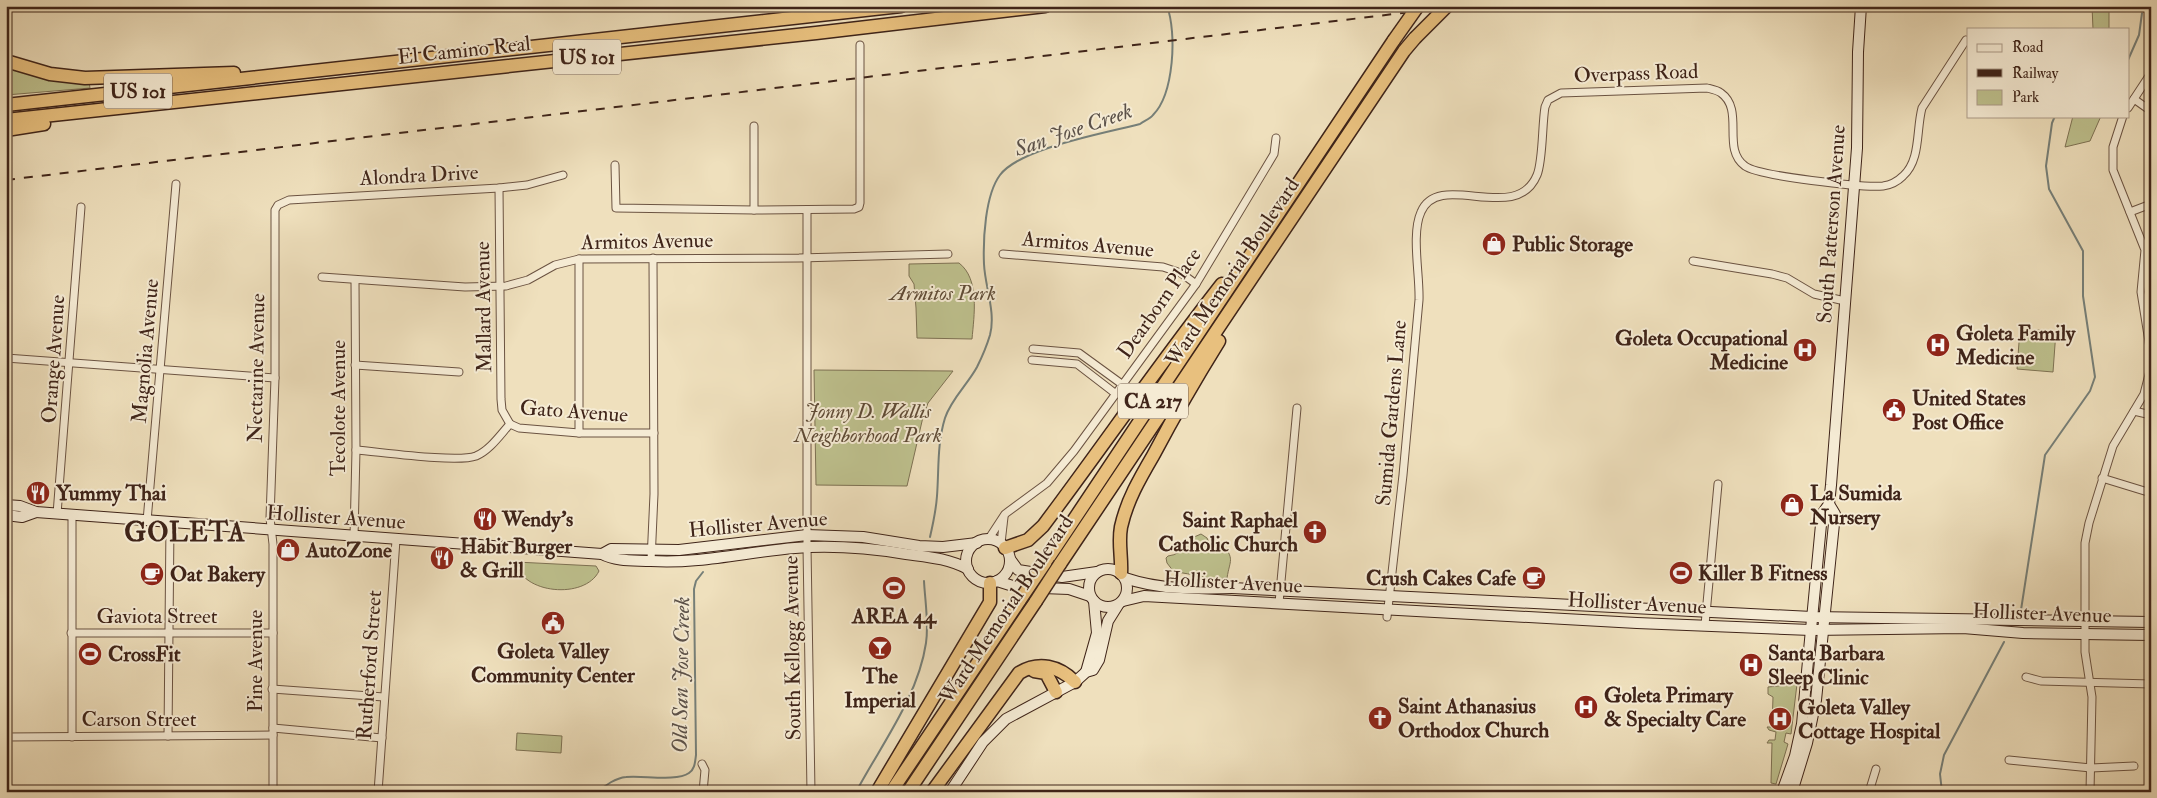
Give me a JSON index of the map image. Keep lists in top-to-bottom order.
{
  "streets": {
    "highway": [
      "El Camino Real",
      "US 101",
      "Ward Memorial Boulevard",
      "CA 217"
    ],
    "main road": ["South Patterson Avenue", "Hollister Avenue"],
    "street": [
      "Overpass Road",
      "Alondra Drive",
      "Armitos Avenue",
      "Dearborn Place",
      "Mallard Avenue",
      "Magnolia Avenue",
      "Orange Avenue",
      "Nectarine Avenue",
      "Tecolote Avenue",
      "Gato Avenue",
      "Sumida Gardens Lane",
      "Gaviota Street",
      "South Kellogg Avenue",
      "Pine Avenue",
      "Rutherford Street",
      "Carson Street"
    ]
  },
  "crossings": [
    ["Overpass Road", "South Patterson Avenue"],
    ["Overpass Road", "Sumida Gardens Lane"],
    ["Alondra Drive", "Mallard Avenue"],
    ["Alondra Drive", "Nectarine Avenue"],
    ["South Patterson Avenue", "Hollister Avenue"],
    ["Armitos Avenue", "Dearborn Place"],
    ["Armitos Avenue", "Mallard Avenue"],
    ["Armitos Avenue", "Tecolote Avenue"],
    ["Armitos Avenue", "South Kellogg Avenue"],
    ["Dearborn Place", "Hollister Avenue"],
    ["Mallard Avenue", "Gato Avenue"],
    ["Magnolia Avenue", "Hollister Avenue"],
    ["Orange Avenue", "Hollister Avenue"],
    ["Nectarine Avenue", "Hollister Avenue"],
    ["Nectarine Avenue", "Pine Avenue"],
    ["Tecolote Avenue", "Gato Avenue"],
    ["Tecolote Avenue", "Hollister Avenue"],
    ["Sumida Gardens Lane", "Hollister Avenue"],
    ["Hollister Avenue", "South Kellogg Avenue"],
    ["Hollister Avenue", "Pine Avenue"],
    ["Hollister Avenue", "Rutherford Street"],
    ["Gaviota Street", "Pine Avenue"],
    ["Pine Avenue", "Carson Street"],
    ["Rutherford Street", "Carson Street"]
  ],
  "districts": ["GOLETA"],
  "water": ["San Jose Creek", "Old San Jose Creek"],
  "parks": ["Armitos Park", "Jonny D. Wallis Neighborhood Park"],
  "places": {
    "shop": ["Public Storage", "La Sumida Nursery", "AutoZone"],
    "hospital": [
      "Goleta Family Medicine",
      "Goleta Occupational Medicine",
      "Santa Barbara Sleep Clinic",
      "Goleta Primary & Specialty Care",
      "Goleta Valley Cottage Hospital"
    ],
    "public building": ["United States Post Office", "Goleta Valley Community Center"],
    "restaurant": ["Yummy Thai", "Wendy's", "Habit Burger & Grill"],
    "church": ["Saint Raphael Catholic Church", "Saint Athanasius Orthodox Church"],
    "sports": ["Killer B Fitness", "AREA 44", "CrossFit"],
    "cafe": ["Oat Bakery", "Crush Cakes Cafe"],
    "bar": ["The Imperial"]
  },
  "legend": ["Road", "Railway", "Park"]
}
